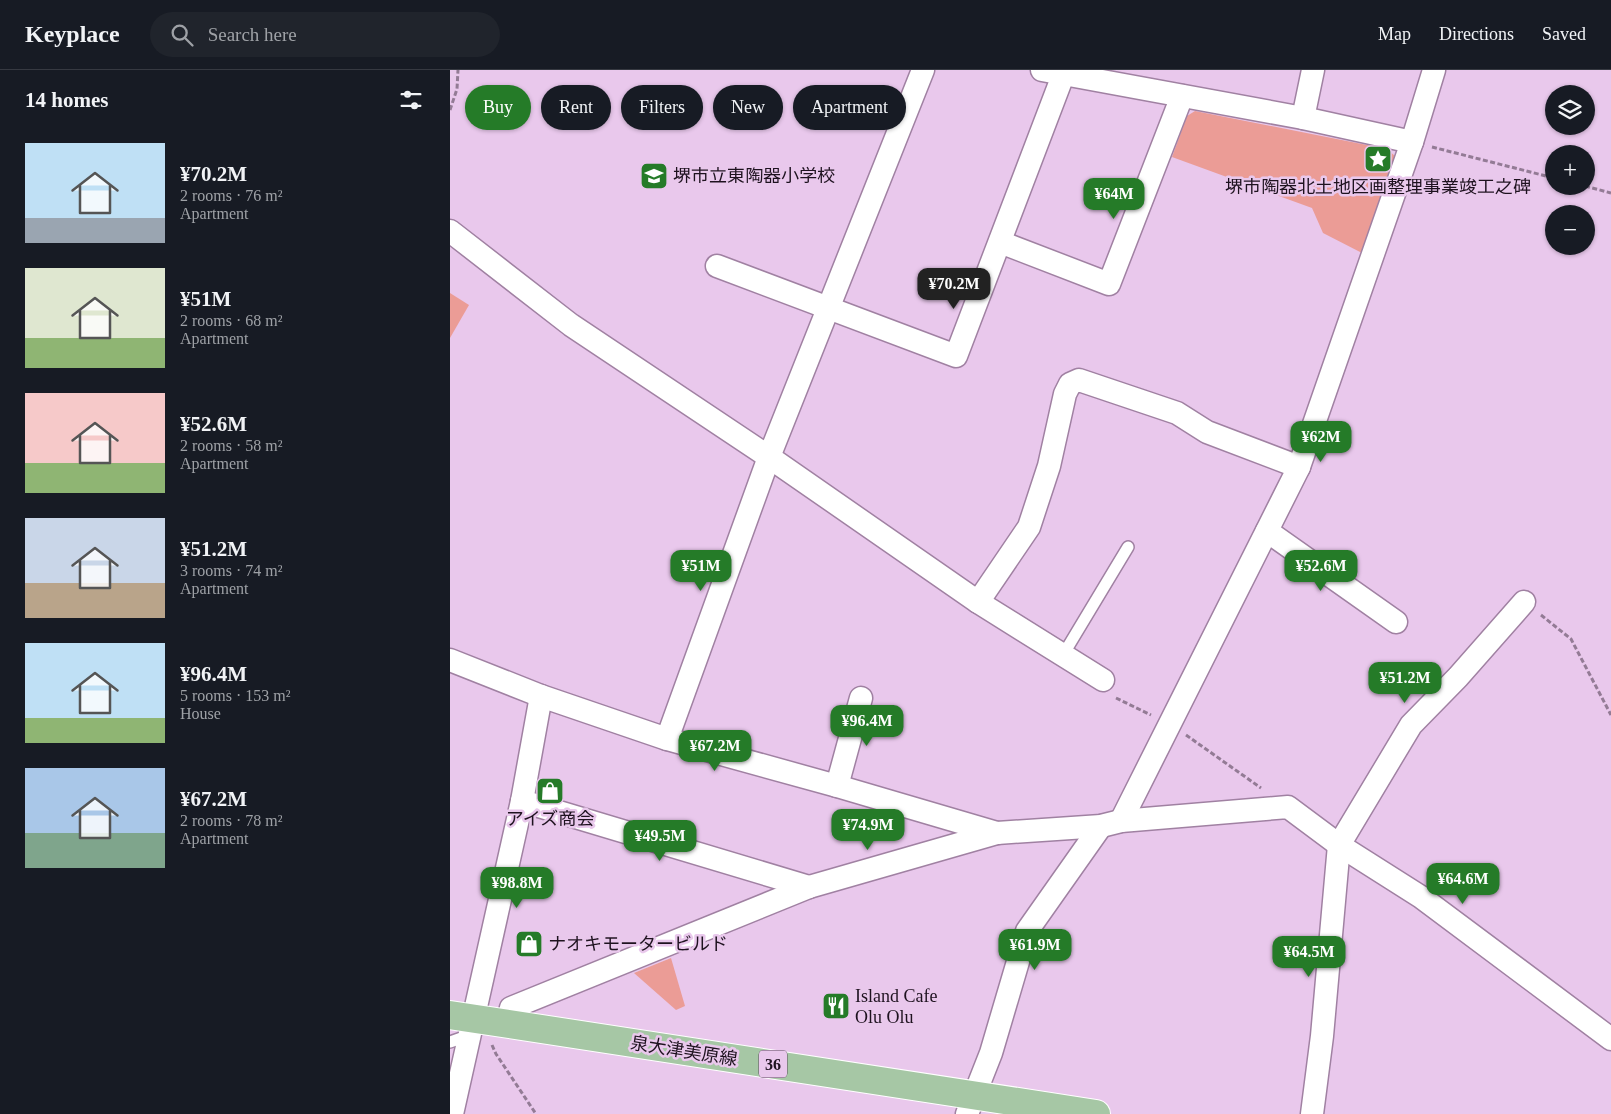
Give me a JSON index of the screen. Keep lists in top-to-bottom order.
{
  "streets": {
    "main road": ["泉大津美原線", "36"]
  },
  "places": {
    "place": ["堺市陶器北土地区画整理事業竣工之碑"],
    "school or university": ["堺市立東陶器小学校"],
    "shop": ["アイズ商会", "ナオキモータービルド"],
    "restaurant": ["Island Cafe Olu Olu"]
  },
  "page": {
    "header": "Keyplace",
    "search": "Search here",
    "nav": ["Map", "Directions", "Saved"],
    "heading": "14 homes",
    "map_buttons": ["+", "−"],
    "chip": [
      "Buy",
      "Rent",
      "Filters",
      "New",
      "Apartment"
    ],
    "list": [
      {
        "name": "¥70.2M",
        "note": "2 rooms · 76 m² · Apartment"
      },
      {
        "name": "¥51M",
        "note": "2 rooms · 68 m² · Apartment"
      },
      {
        "name": "¥52.6M",
        "note": "2 rooms · 58 m² · Apartment"
      },
      {
        "name": "¥51.2M",
        "note": "3 rooms · 74 m² · Apartment"
      },
      {
        "name": "¥96.4M",
        "note": "5 rooms · 153 m² · House"
      },
      {
        "name": "¥67.2M",
        "note": "2 rooms · 78 m² · Apartment"
      }
    ],
    "price": [
      "¥64M",
      "¥70.2M",
      "¥62M",
      "¥51M",
      "¥52.6M",
      "¥51.2M",
      "¥96.4M",
      "¥67.2M",
      "¥74.9M",
      "¥49.5M",
      "¥64.6M",
      "¥98.8M",
      "¥61.9M",
      "¥64.5M"
    ]
  }
}
